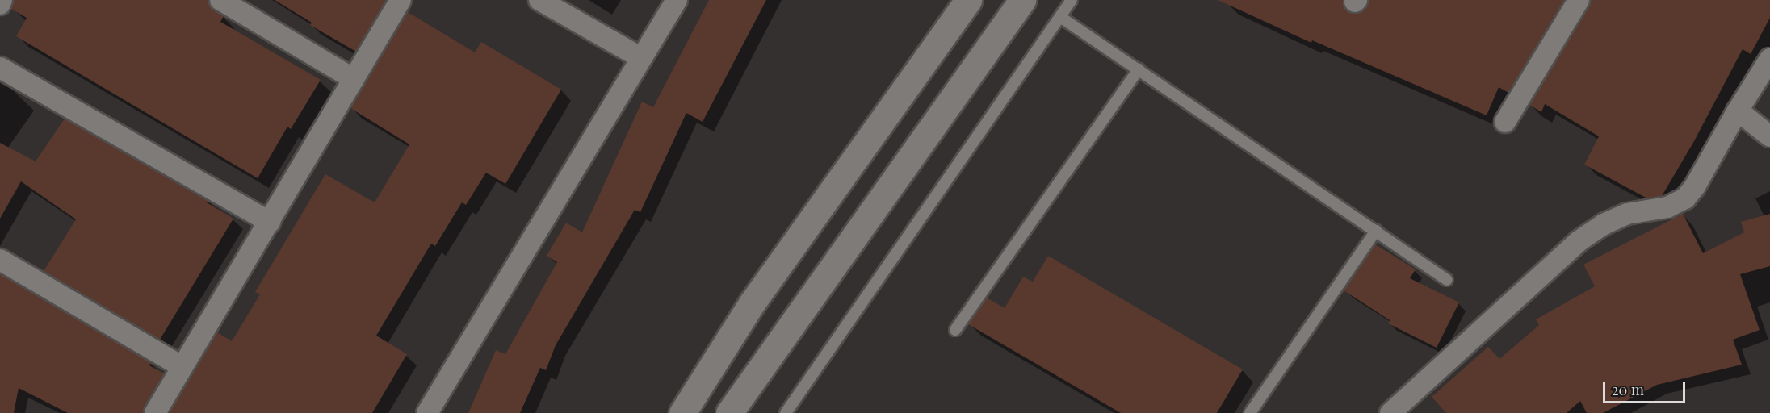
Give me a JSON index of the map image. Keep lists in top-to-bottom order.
{
  "scale_bar": "20 m"
}
